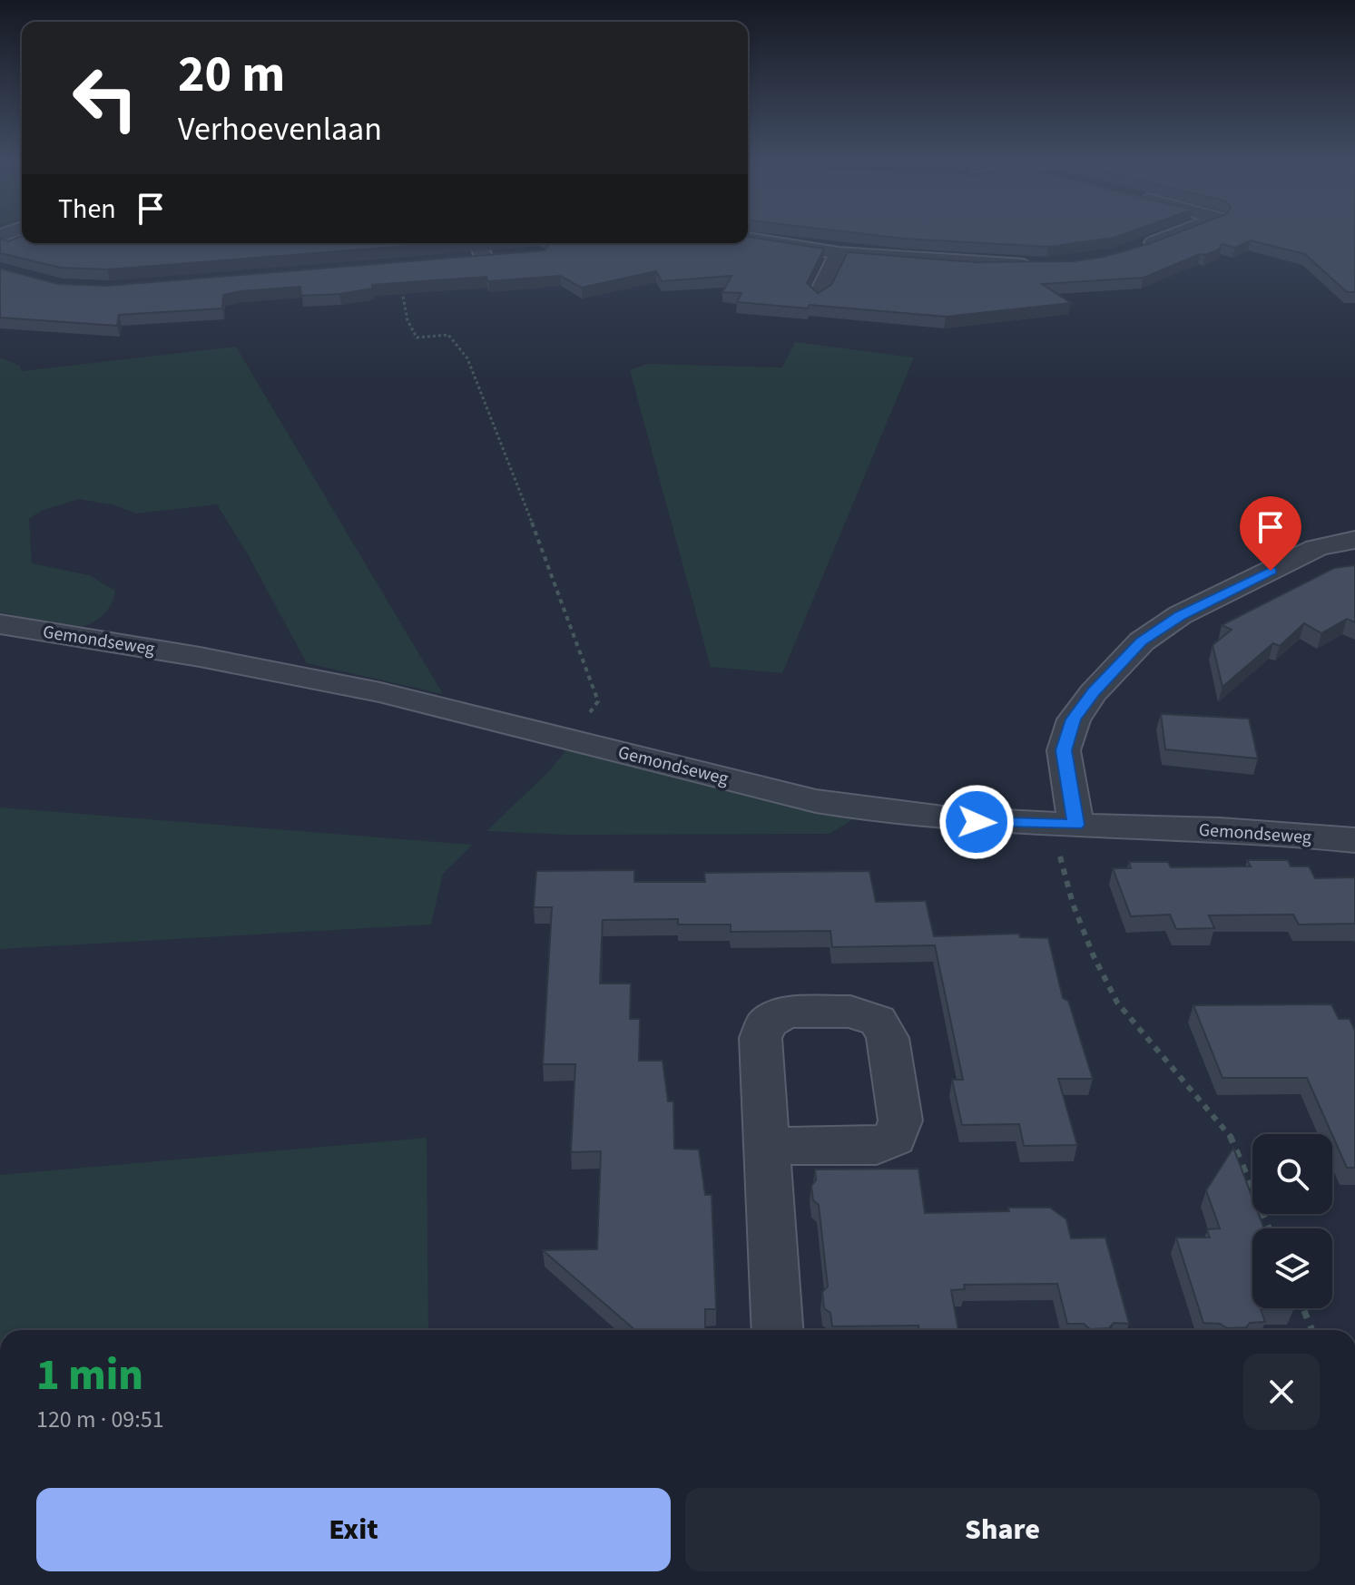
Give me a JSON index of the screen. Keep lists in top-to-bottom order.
{
  "streets": {
    "street": ["Gemondseweg"]
  },
  "page": {
    "turn": ["20 m", "Verhoevenlaan"],
    "then": "Then",
    "heading": ["1 min", "120 m · 09:51"],
    "buttons": ["Exit", "Share"]
  }
}
